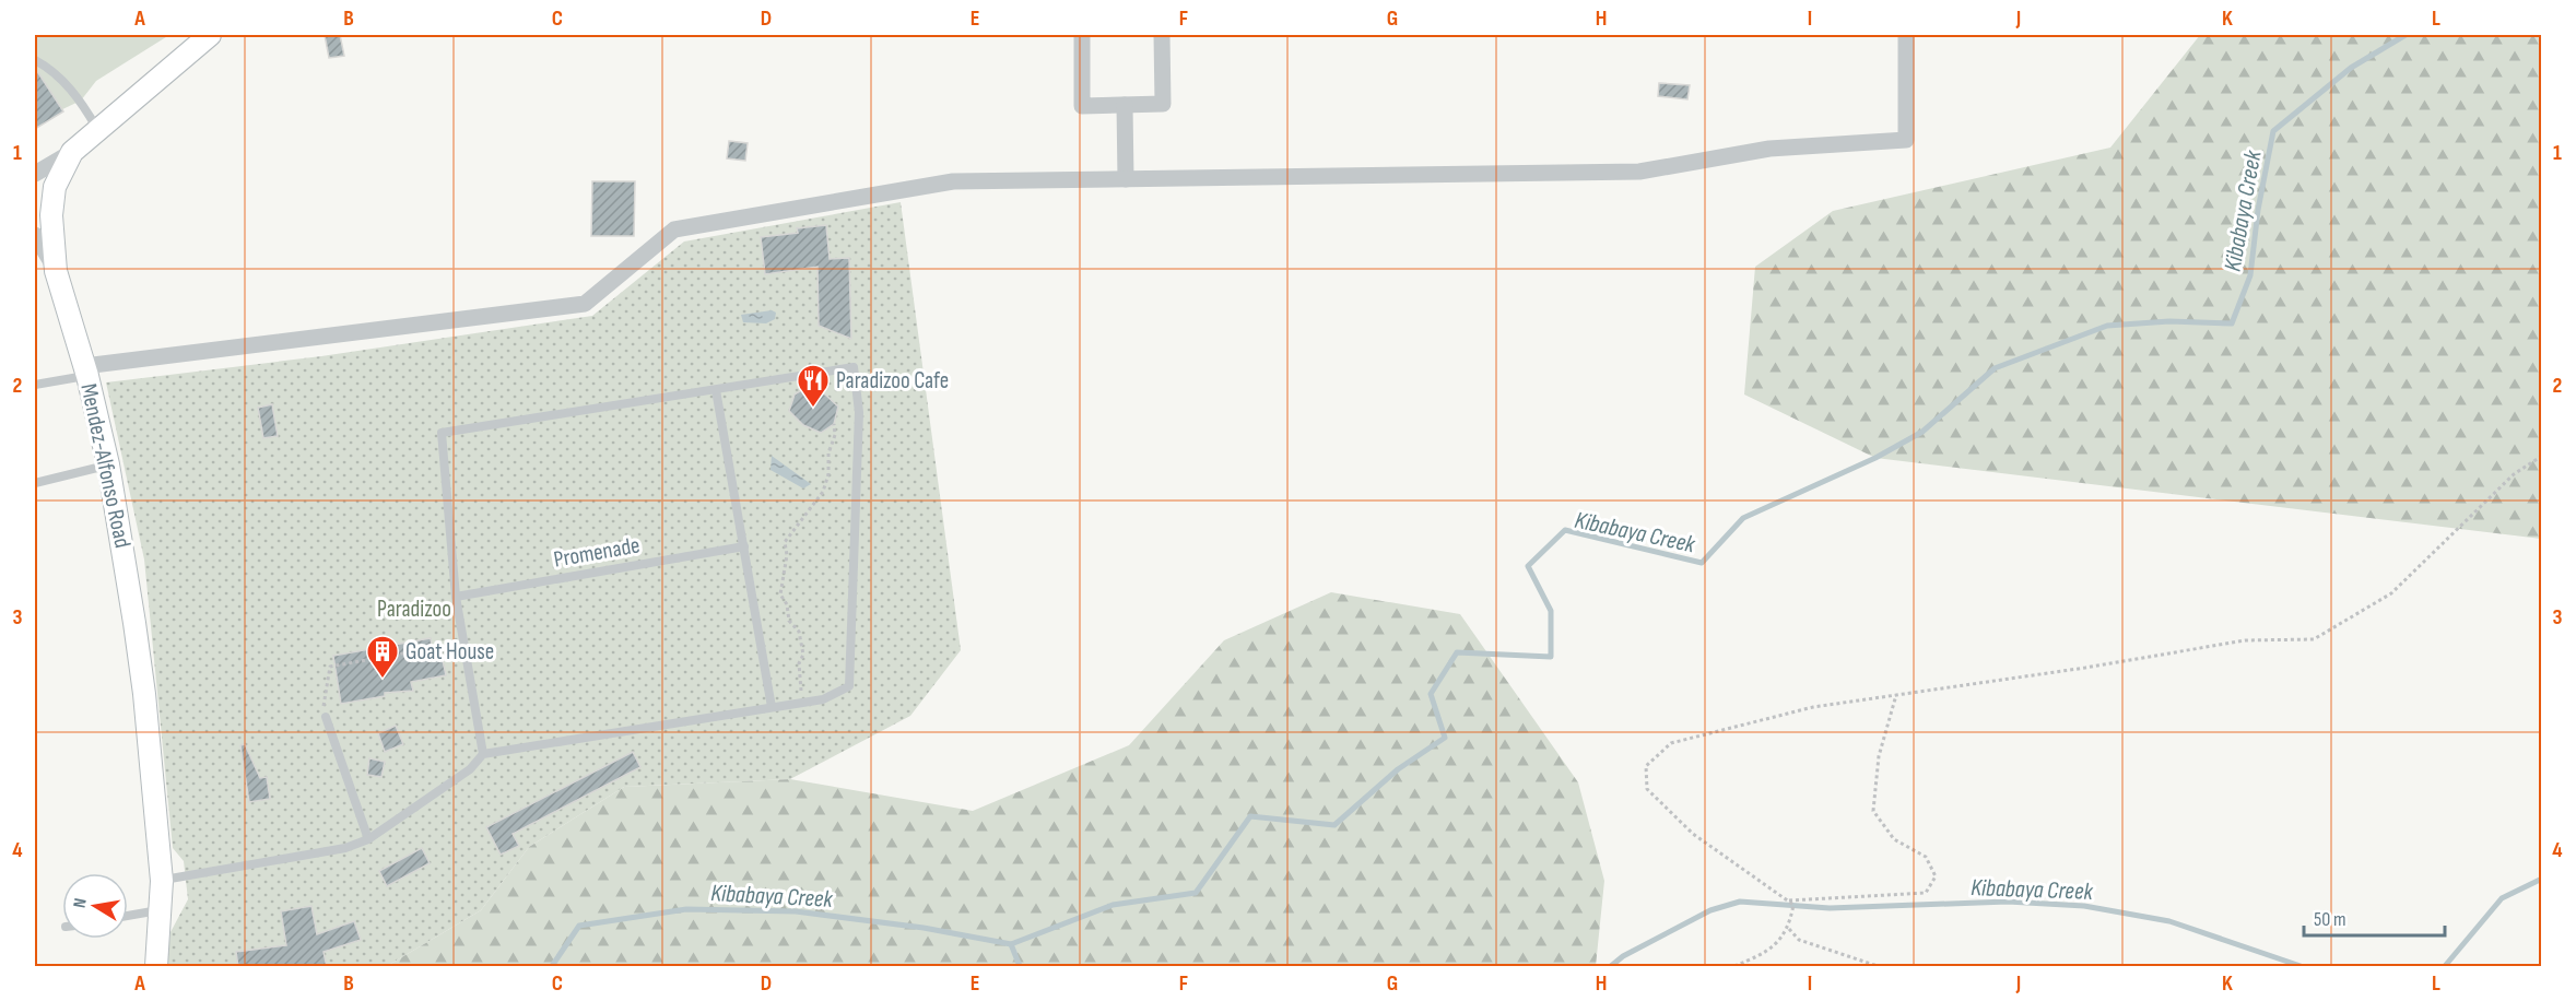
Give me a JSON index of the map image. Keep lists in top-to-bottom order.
{
  "streets": {
    "main road": ["Mendez-Alfonso Road"],
    "lane": ["Promenade"]
  },
  "water": ["Kibabaya Creek"],
  "parks": ["Paradizoo"],
  "places": {
    "restaurant": ["Paradizoo Cafe"],
    "building": ["Goat House"]
  },
  "scale_bar": "50 m",
  "north": "left",
  "grid": {
    "columns": [
      "A",
      "B",
      "C",
      "D",
      "E",
      "F",
      "G",
      "H",
      "I",
      "J",
      "K",
      "L"
    ],
    "rows": [
      "1",
      "2",
      "3",
      "4"
    ]
  }
}
